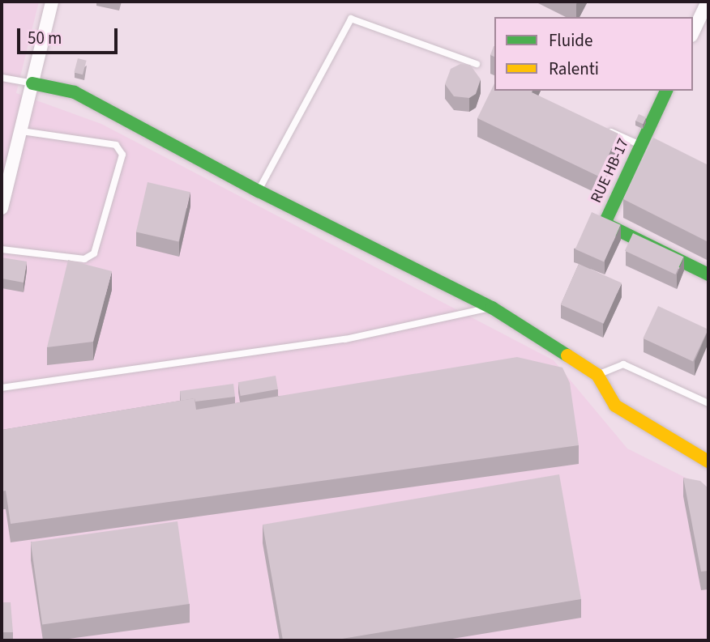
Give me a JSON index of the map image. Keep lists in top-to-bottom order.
{
  "streets": {
    "street": ["RUE HB-17"]
  },
  "legend": ["Fluide", "Ralenti"],
  "scale_bar": "50 m"
}
